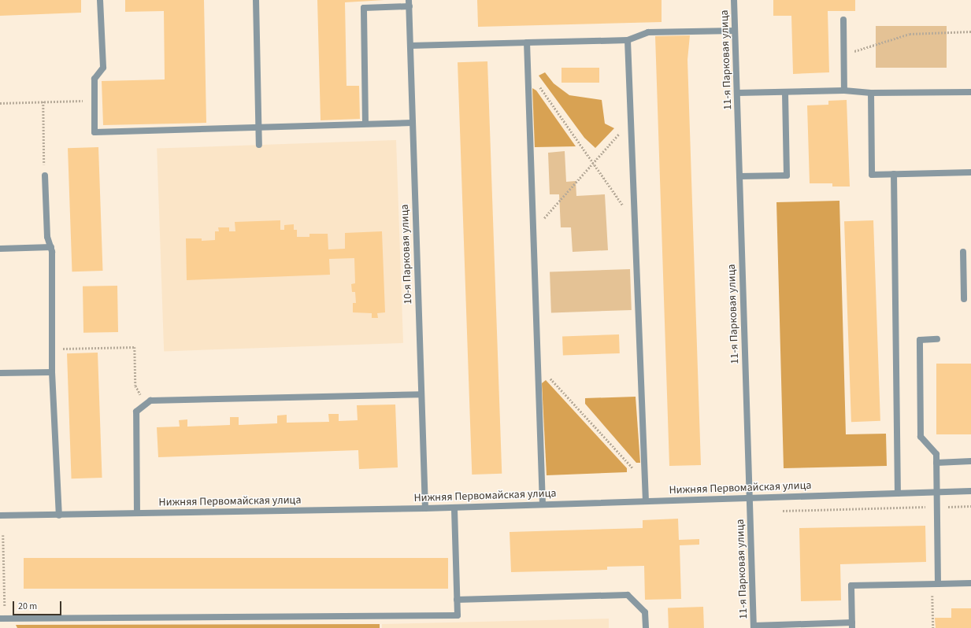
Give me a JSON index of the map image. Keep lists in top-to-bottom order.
{
  "streets": {
    "street": ["11-я Парковая улица", "10-я Парковая улица", "Нижняя Первомайская улица"]
  },
  "crossings": [
    ["11-я Парковая улица", "Нижняя Первомайская улица"],
    ["10-я Парковая улица", "Нижняя Первомайская улица"]
  ],
  "scale_bar": "20 m"
}
